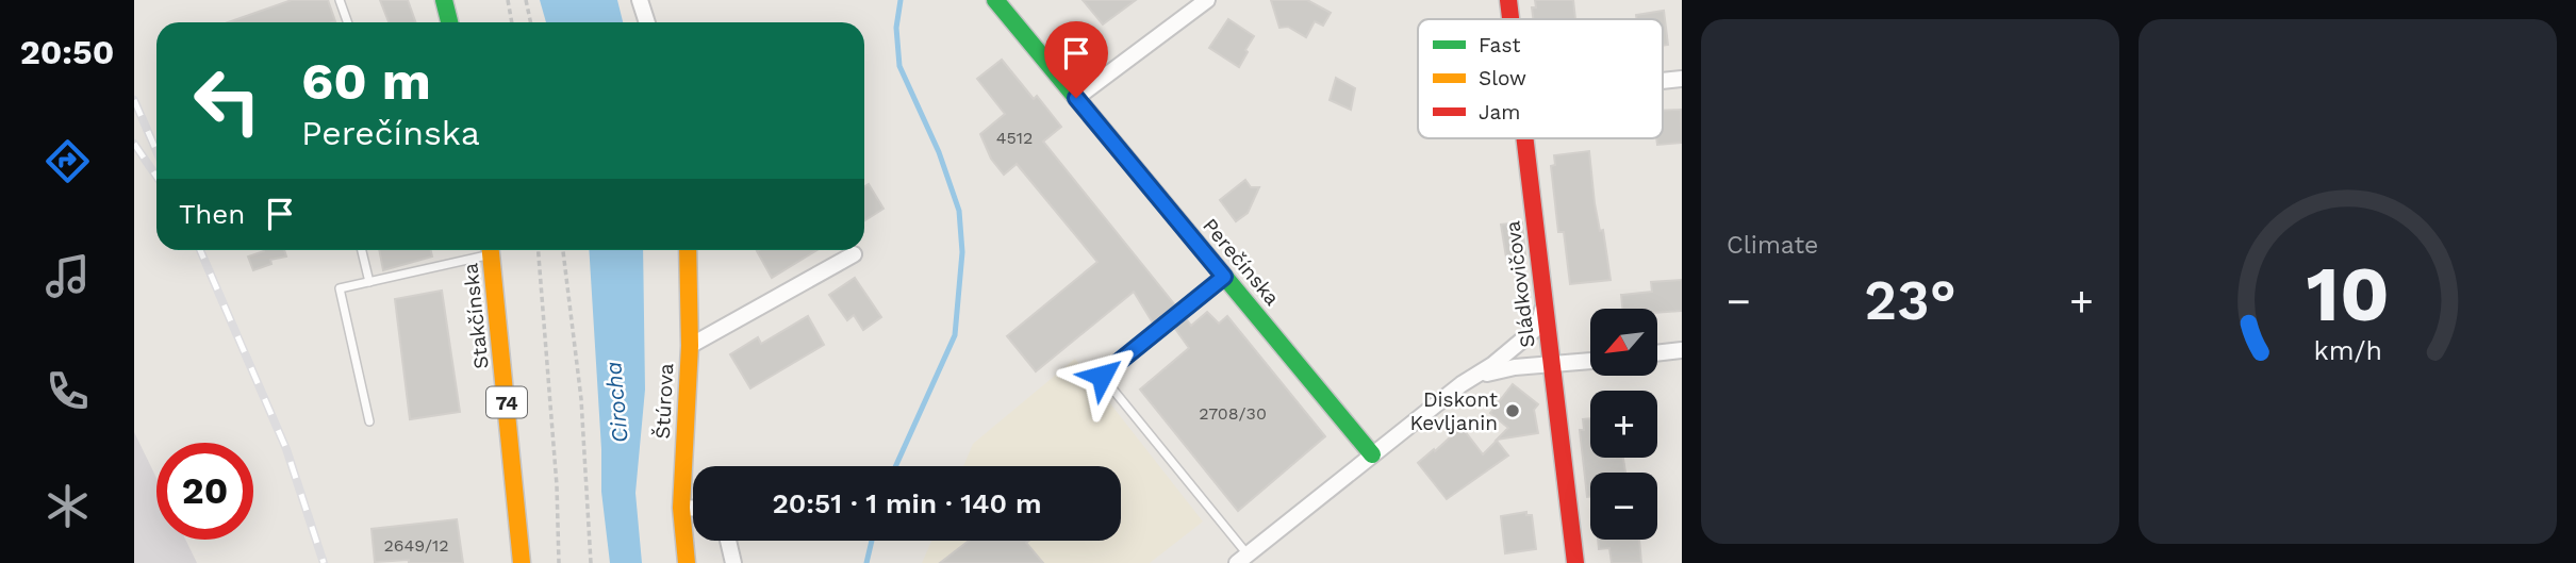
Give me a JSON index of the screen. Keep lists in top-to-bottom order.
{
  "streets": {
    "street": [
      "Perečínska",
      "Sládkovičova",
      "Stakčínska",
      "Štúrova",
      "74"
    ]
  },
  "water": ["Cirocha"],
  "places": ["Diskont Kevljanin"],
  "house_numbers": ["4512", "2708/30", "2649/12"],
  "legend": ["Fast", "Slow", "Jam"],
  "north": "bottom left",
  "page": {
    "tabs": "20:50",
    "tile": "Climate",
    "turn": ["60 m", "Perečínska"],
    "then": "Then",
    "heat": ["−", "23°", "+"],
    "map_buttons": ["+", "−"],
    "limit": "20",
    "trip": "20:51 · 1 min · 140 m",
    "gauge": ["10", "km/h"]
  }
}
